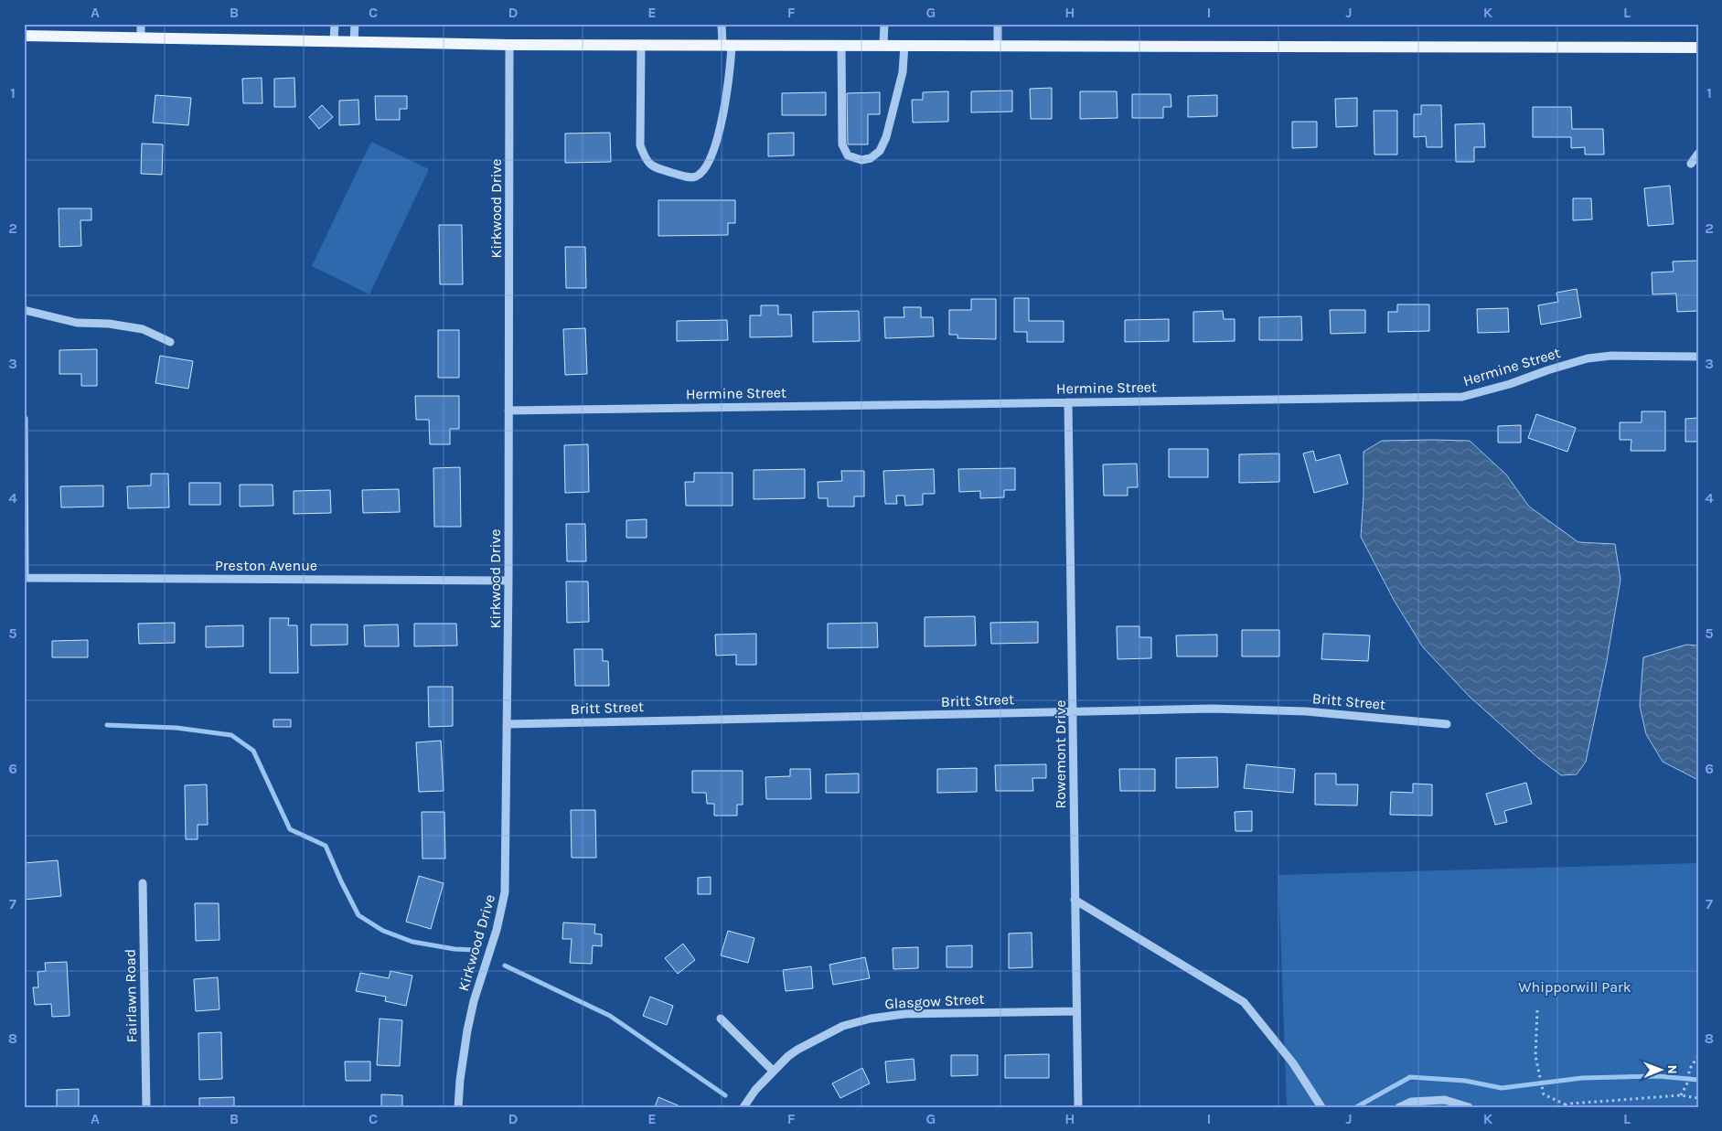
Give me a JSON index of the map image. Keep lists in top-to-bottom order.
{
  "streets": {
    "street": [
      "Kirkwood Drive",
      "Hermine Street",
      "Preston Avenue",
      "Britt Street",
      "Rowemont Drive",
      "Fairlawn Road",
      "Glasgow Street"
    ]
  },
  "crossings": [
    ["Kirkwood Drive", "Hermine Street"],
    ["Kirkwood Drive", "Preston Avenue"],
    ["Kirkwood Drive", "Britt Street"],
    ["Hermine Street", "Rowemont Drive"],
    ["Britt Street", "Rowemont Drive"],
    ["Rowemont Drive", "Glasgow Street"]
  ],
  "parks": ["Whipporwill Park"],
  "north": "right",
  "grid": {
    "columns": [
      "A",
      "B",
      "C",
      "D",
      "E",
      "F",
      "G",
      "H",
      "I",
      "J",
      "K",
      "L"
    ],
    "rows": [
      "1",
      "2",
      "3",
      "4",
      "5",
      "6",
      "7",
      "8"
    ]
  }
}
